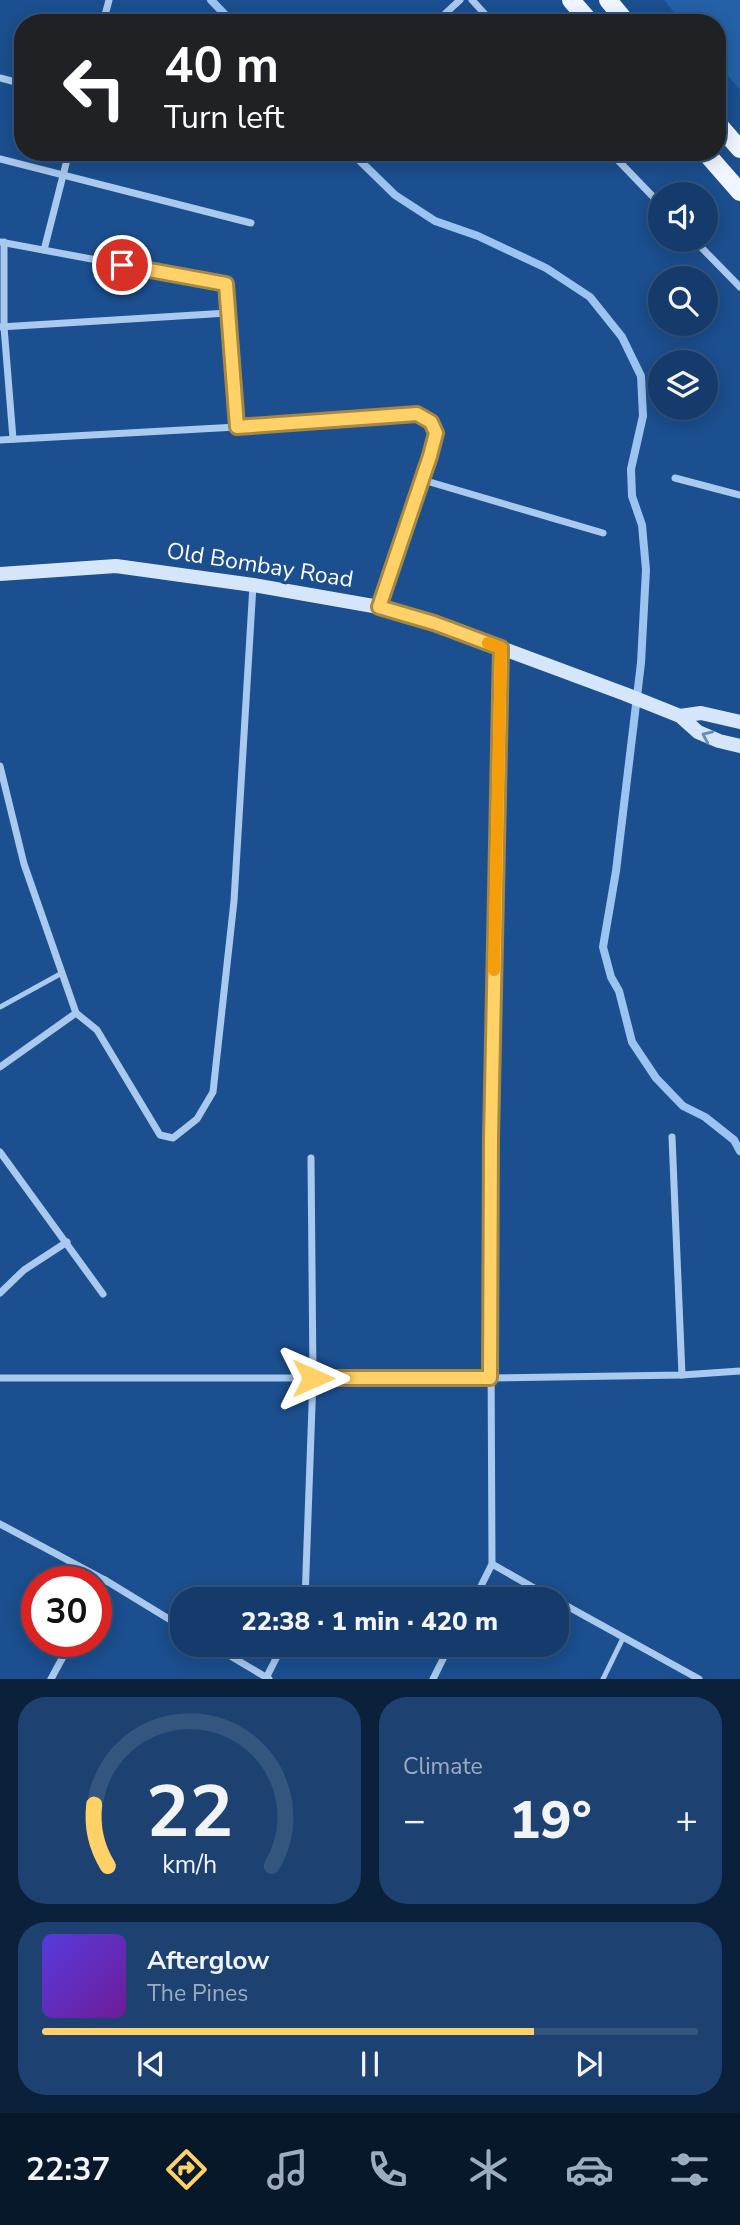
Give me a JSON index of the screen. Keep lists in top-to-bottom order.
{
  "streets": {
    "main road": ["Old Bombay Road"]
  },
  "page": {
    "turn": ["40 m", "Turn left"],
    "limit": "30",
    "trip": "22:38 · 1 min · 420 m",
    "tile": "Climate",
    "heat": ["−", "19°", "+"],
    "song": ["Afterglow", "The Pines"],
    "tabs": "22:37",
    "gauge": ["22", "km/h"]
  }
}
